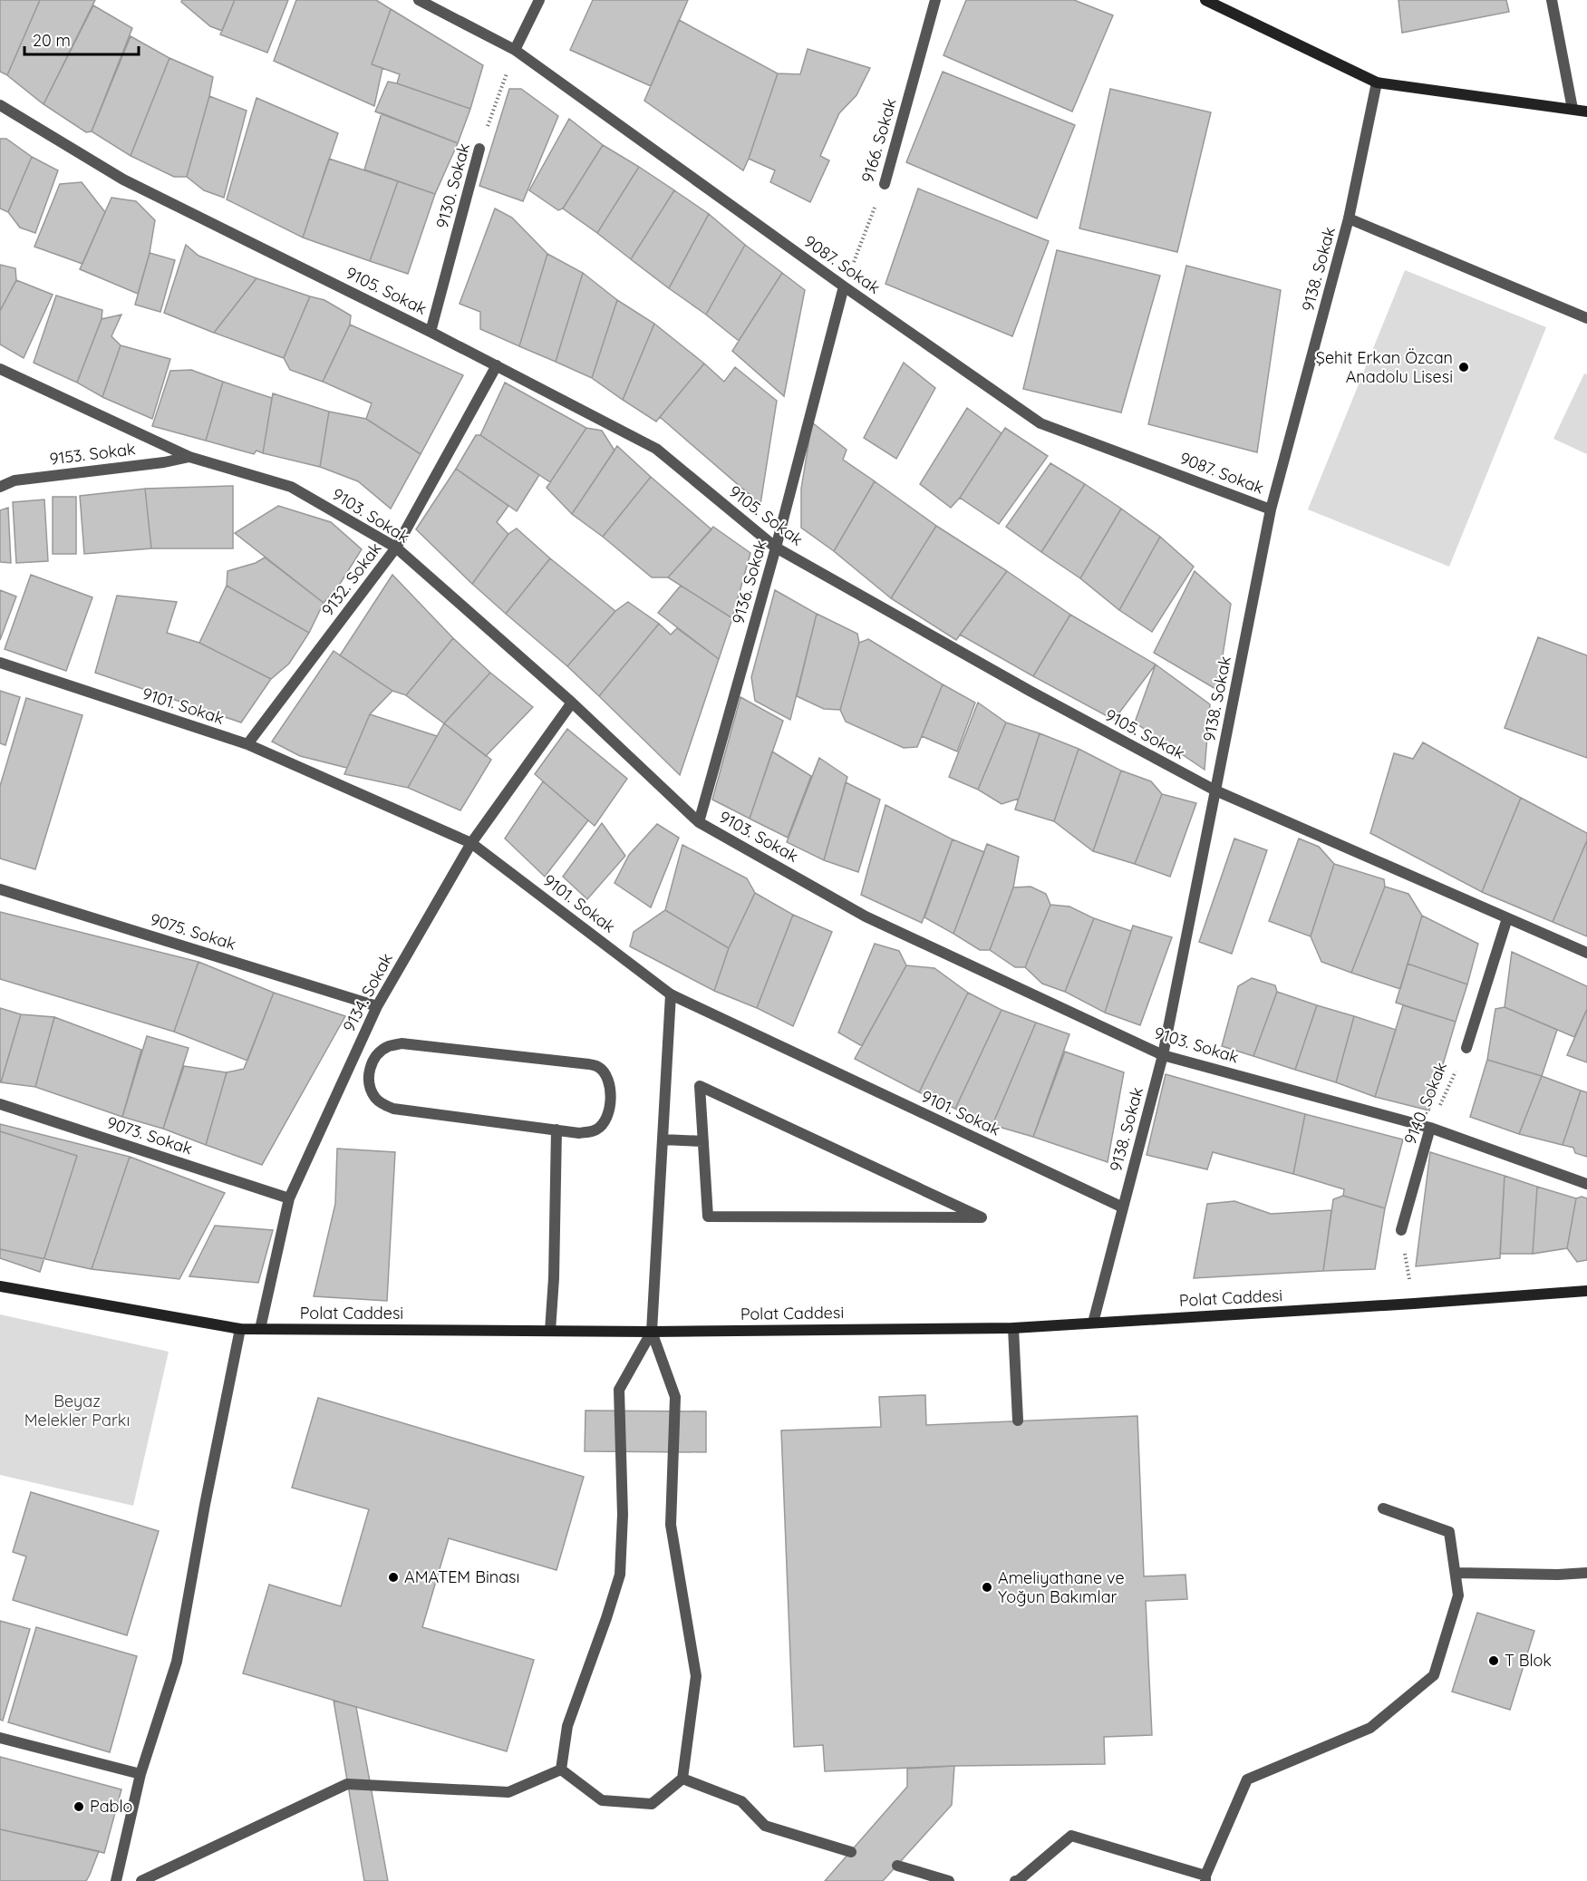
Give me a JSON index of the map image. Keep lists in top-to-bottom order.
{
  "streets": {
    "main road": ["Polat Caddesi"],
    "street": [
      "9166. Sokak",
      "9130. Sokak",
      "9087. Sokak",
      "9138. Sokak",
      "9105. Sokak",
      "9153. Sokak",
      "9103. Sokak",
      "9132. Sokak",
      "9136. Sokak",
      "9101. Sokak",
      "9075. Sokak",
      "9134. Sokak",
      "9140. Sokak",
      "9073. Sokak"
    ]
  },
  "crossings": [
    ["9166. Sokak", "9087. Sokak"],
    ["9166. Sokak", "9136. Sokak"],
    ["9130. Sokak", "9087. Sokak"],
    ["9130. Sokak", "9105. Sokak"],
    ["9087. Sokak", "9138. Sokak"],
    ["9087. Sokak", "9136. Sokak"],
    ["9138. Sokak", "9105. Sokak"],
    ["9138. Sokak", "9103. Sokak"],
    ["9138. Sokak", "9101. Sokak"],
    ["9138. Sokak", "Polat Caddesi"],
    ["9105. Sokak", "9132. Sokak"],
    ["9105. Sokak", "9136. Sokak"],
    ["9105. Sokak", "9140. Sokak"],
    ["9153. Sokak", "9103. Sokak"],
    ["9103. Sokak", "9132. Sokak"],
    ["9103. Sokak", "9136. Sokak"],
    ["9103. Sokak", "9134. Sokak"],
    ["9103. Sokak", "9140. Sokak"],
    ["9132. Sokak", "9101. Sokak"],
    ["9101. Sokak", "9134. Sokak"],
    ["9075. Sokak", "9134. Sokak"],
    ["9134. Sokak", "9073. Sokak"],
    ["9134. Sokak", "Polat Caddesi"]
  ],
  "parks": ["Beyaz Melekler Parkı"],
  "places": [
    "Şehit Erkan Özcan Anadolu Lisesi",
    "AMATEM Binası",
    "Ameliyathane ve Yoğun Bakımlar",
    "T Blok",
    "Pablo"
  ],
  "scale_bar": "20 m"
}
